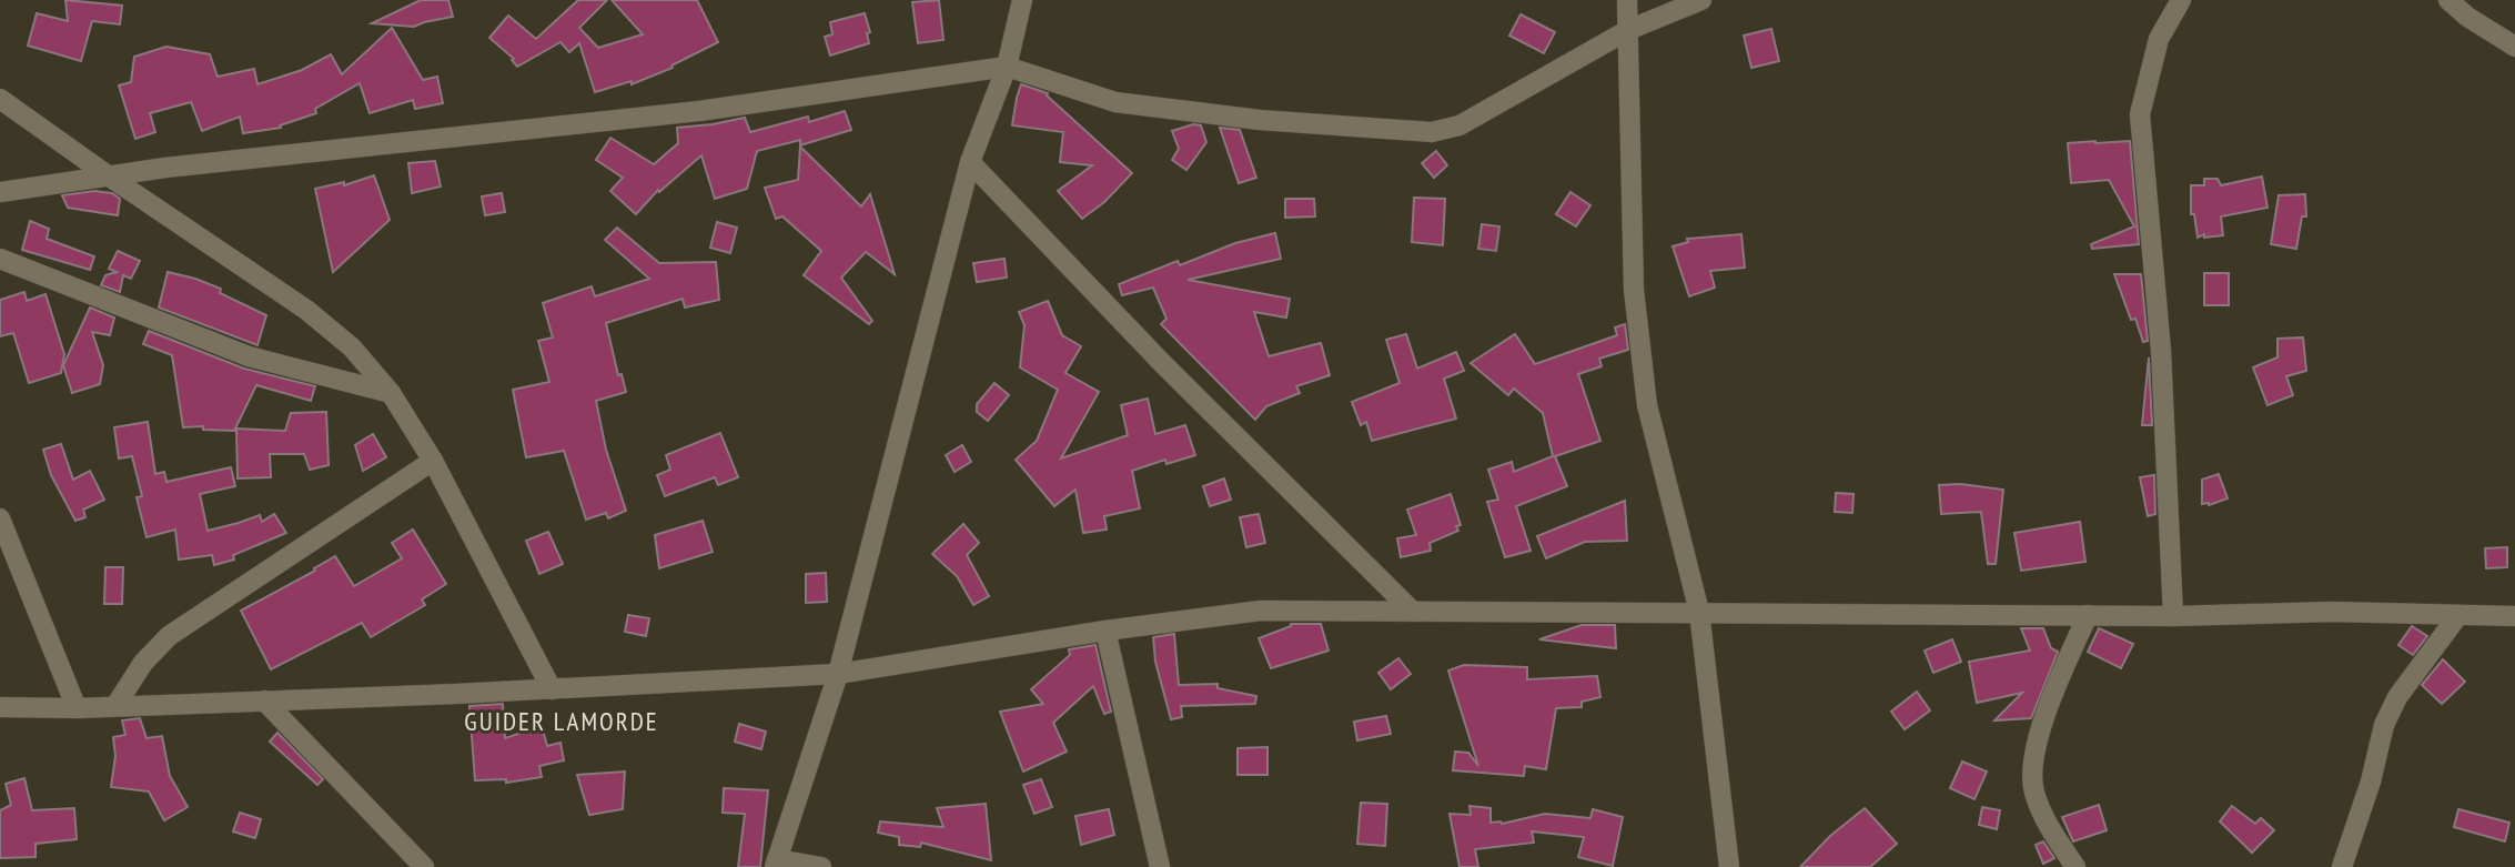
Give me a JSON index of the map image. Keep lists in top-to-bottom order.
{
  "districts": ["GUIDER LAMORDE"]
}
